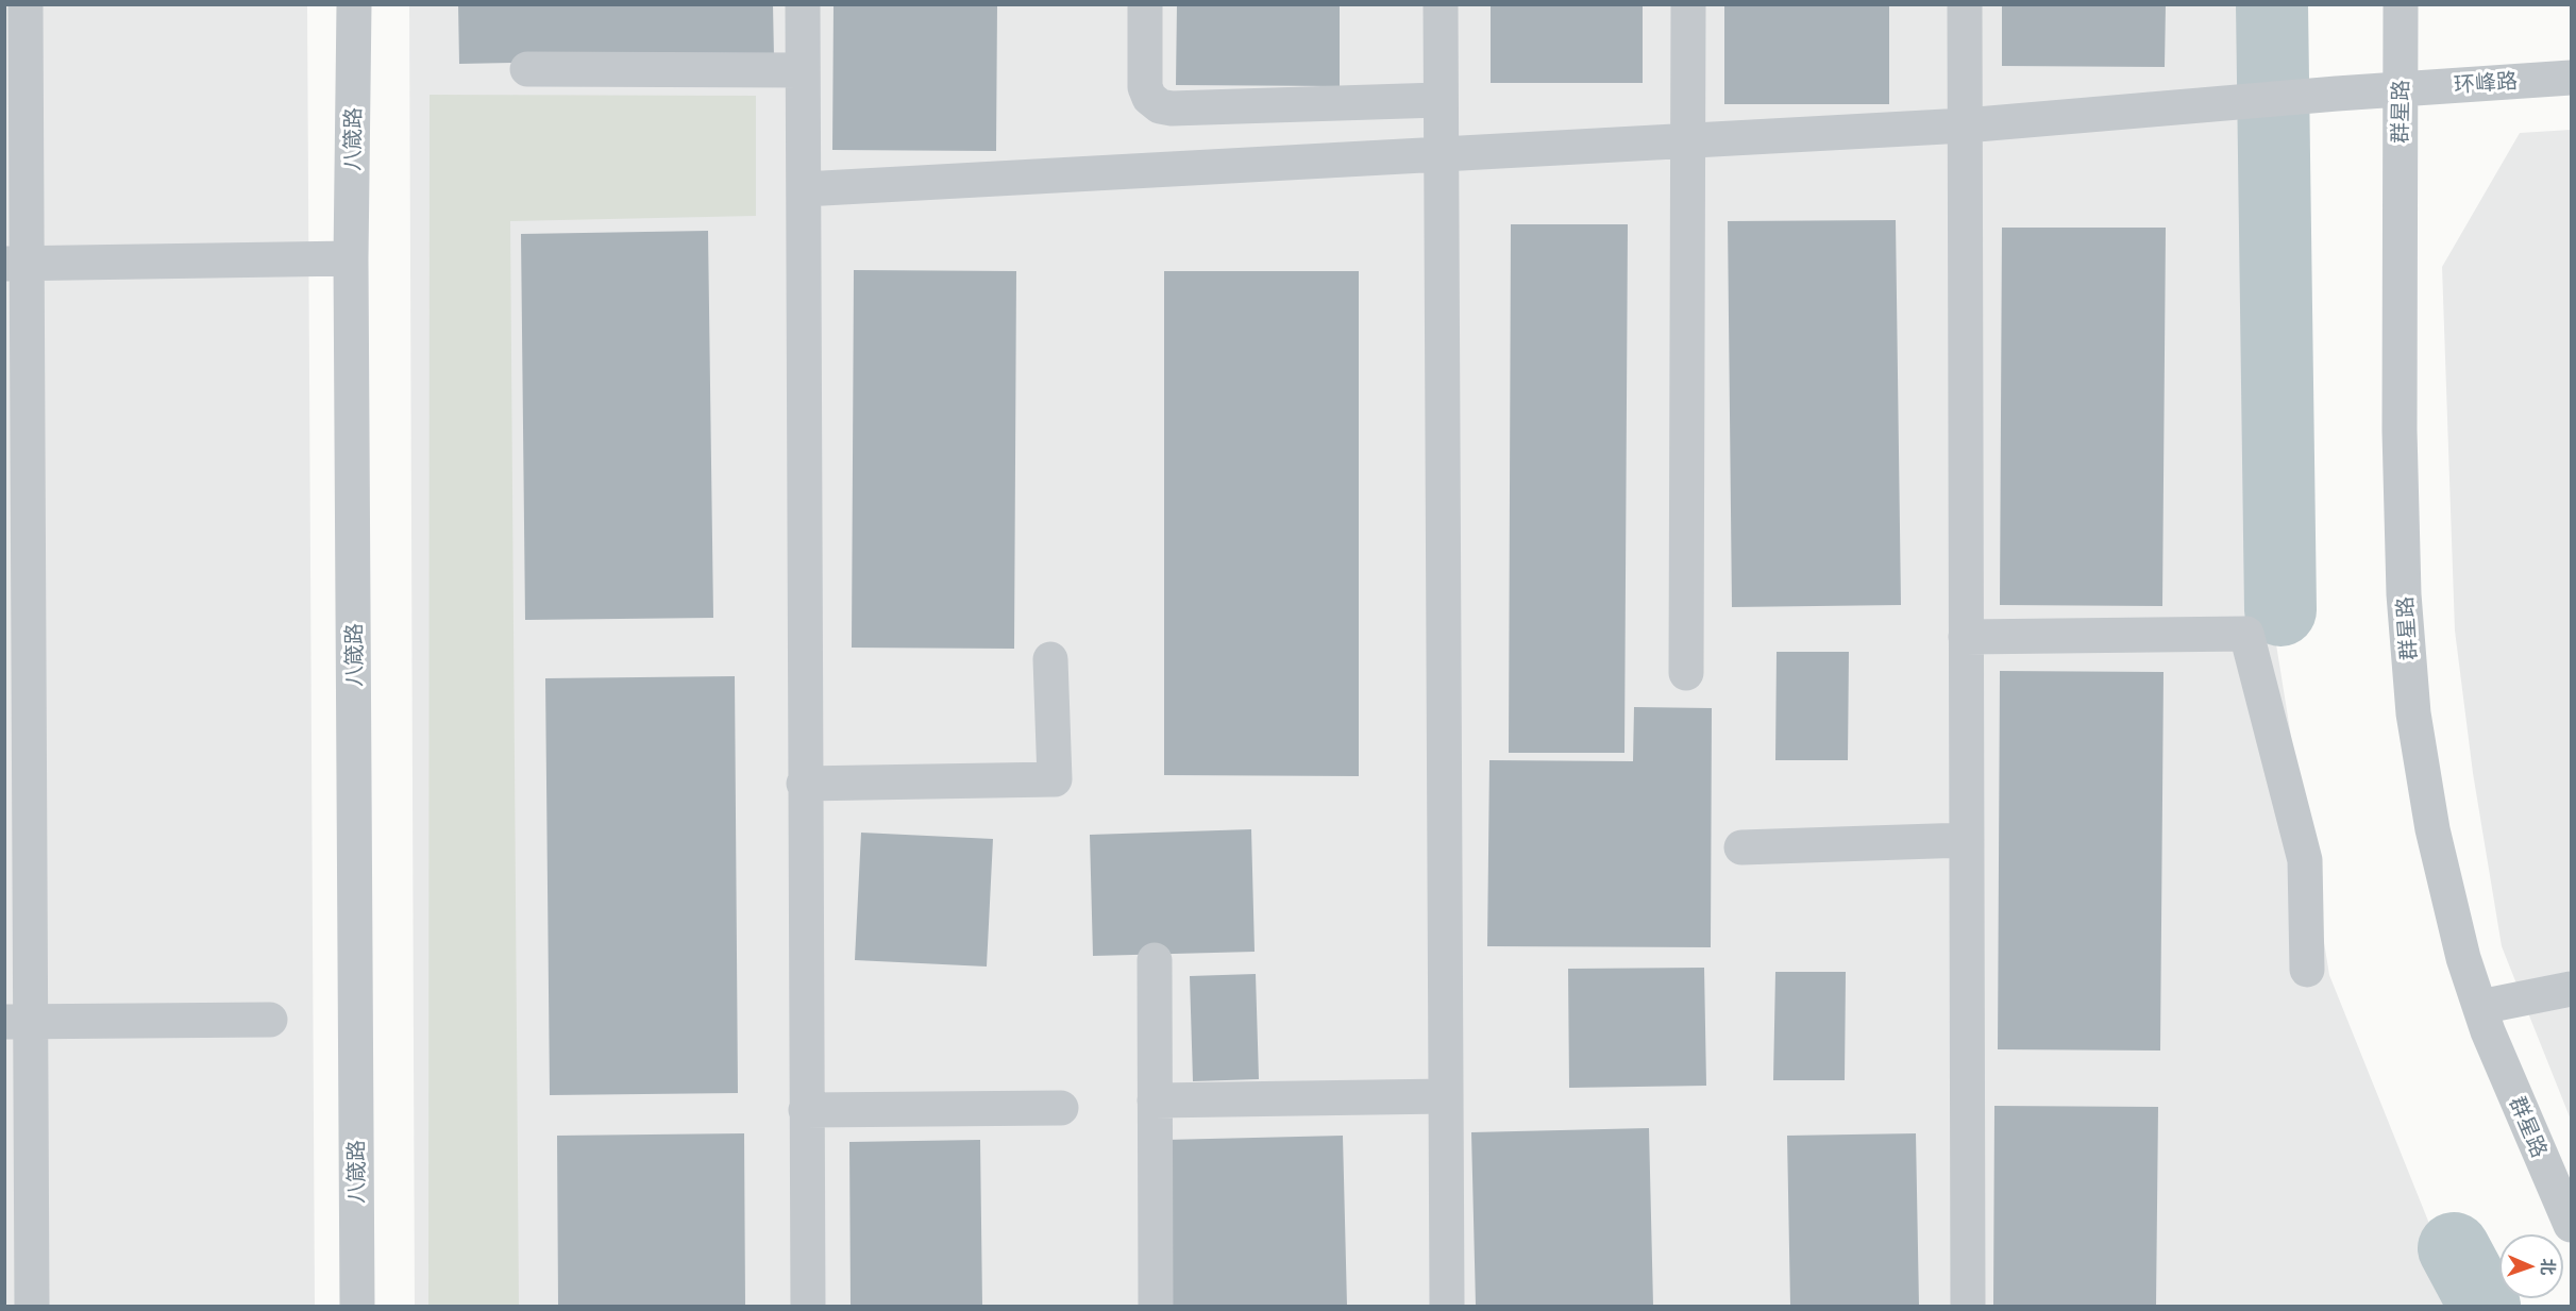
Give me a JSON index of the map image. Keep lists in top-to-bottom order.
{
  "streets": {
    "street": ["环峰路", "群星路", "八箴路"]
  },
  "crossings": [
    ["环峰路", "群星路"]
  ],
  "north": "right"
}
